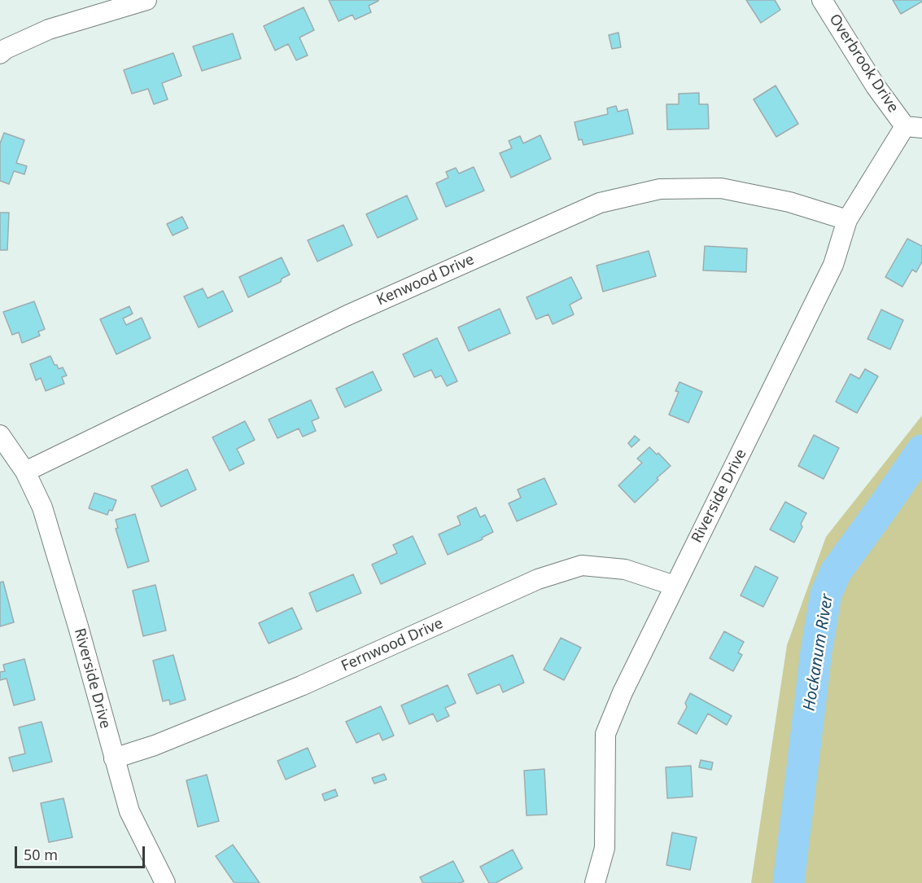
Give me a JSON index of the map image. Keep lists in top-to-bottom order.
{
  "streets": {
    "street": [
      "Overbrook Drive",
      "Kenwood Drive",
      "Riverside Drive",
      "Fernwood Drive"
    ]
  },
  "crossings": [
    ["Overbrook Drive", "Riverside Drive"],
    ["Kenwood Drive", "Riverside Drive"],
    ["Riverside Drive", "Fernwood Drive"]
  ],
  "water": ["Hockanum River"],
  "scale_bar": "50 m"
}
